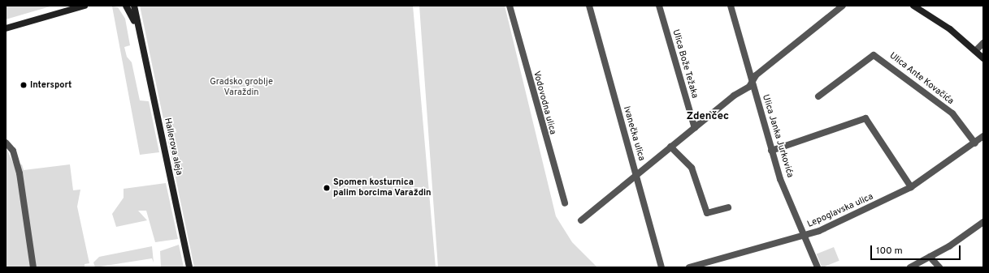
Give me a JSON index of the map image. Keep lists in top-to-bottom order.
{
  "streets": {
    "main road": ["Hallerova aleja"],
    "street": [
      "Ulica Bože Težaka",
      "Ulica Ante Kovačića",
      "Vodovodna ulica",
      "Ivanečka ulica",
      "Ulica Janka Jurkovića",
      "Lepoglavska ulica"
    ]
  },
  "crossings": [
    ["Ulica Ante Kovačića", "Lepoglavska ulica"],
    ["Ulica Janka Jurkovića", "Lepoglavska ulica"]
  ],
  "districts": ["Zdenčec"],
  "parks": ["Gradsko groblje Varaždin"],
  "places": ["Intersport", "Spomen kosturnica palim borcima Varaždin"],
  "scale_bar": "100 m"
}
